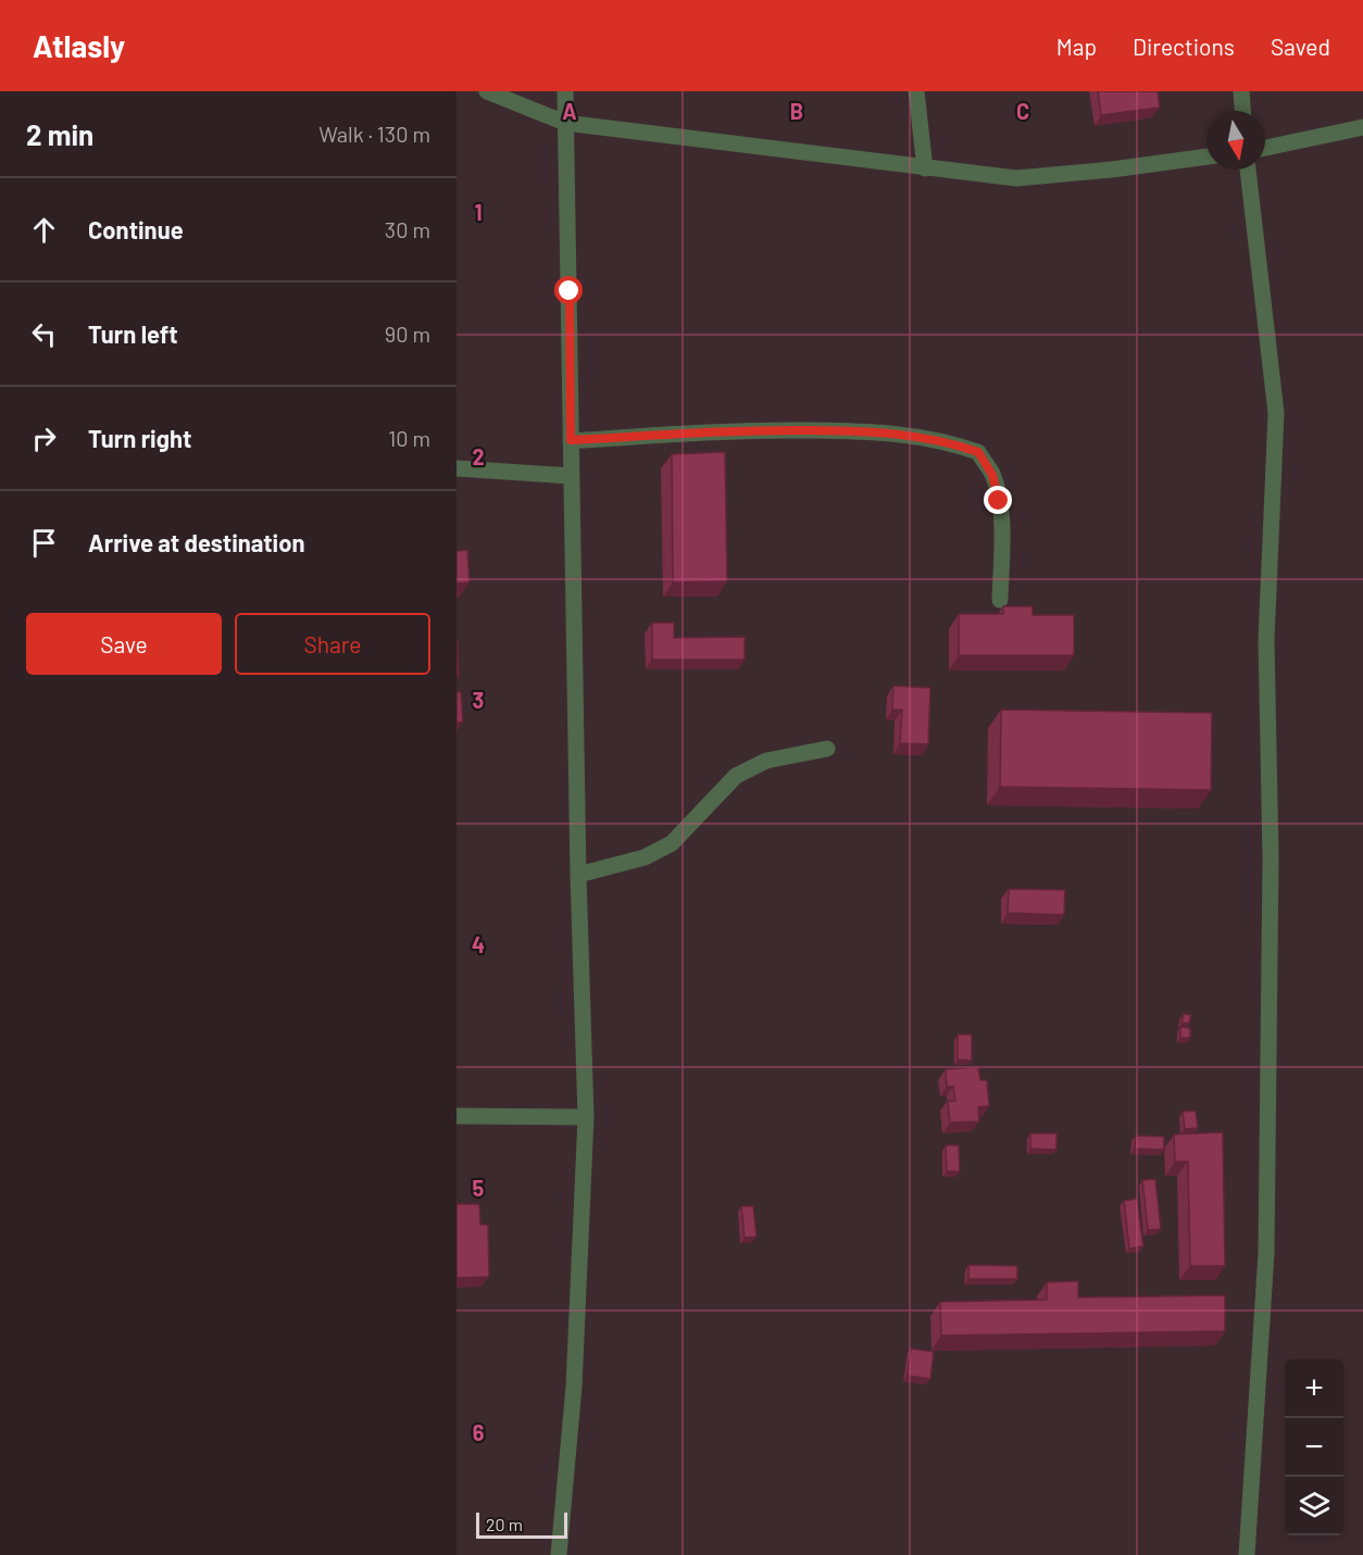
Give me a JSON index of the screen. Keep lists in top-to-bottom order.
{
  "scale_bar": "20 m",
  "north": "bottom",
  "page": {
    "header": "Atlasly",
    "nav": ["Map", "Directions", "Saved"],
    "heading": ["2 min", "Walk · 130 m"],
    "list": [
      ["Continue", "30 m"],
      ["Turn left", "90 m"],
      ["Turn right", "10 m"],
      "Arrive at destination"
    ],
    "buttons": ["Save", "Share"],
    "map_buttons": ["+", "−"],
    "scale": "20 m"
  },
  "grid": {
    "columns": ["A", "B", "C"],
    "rows": [
      "1",
      "2",
      "3",
      "4",
      "5",
      "6"
    ]
  }
}
